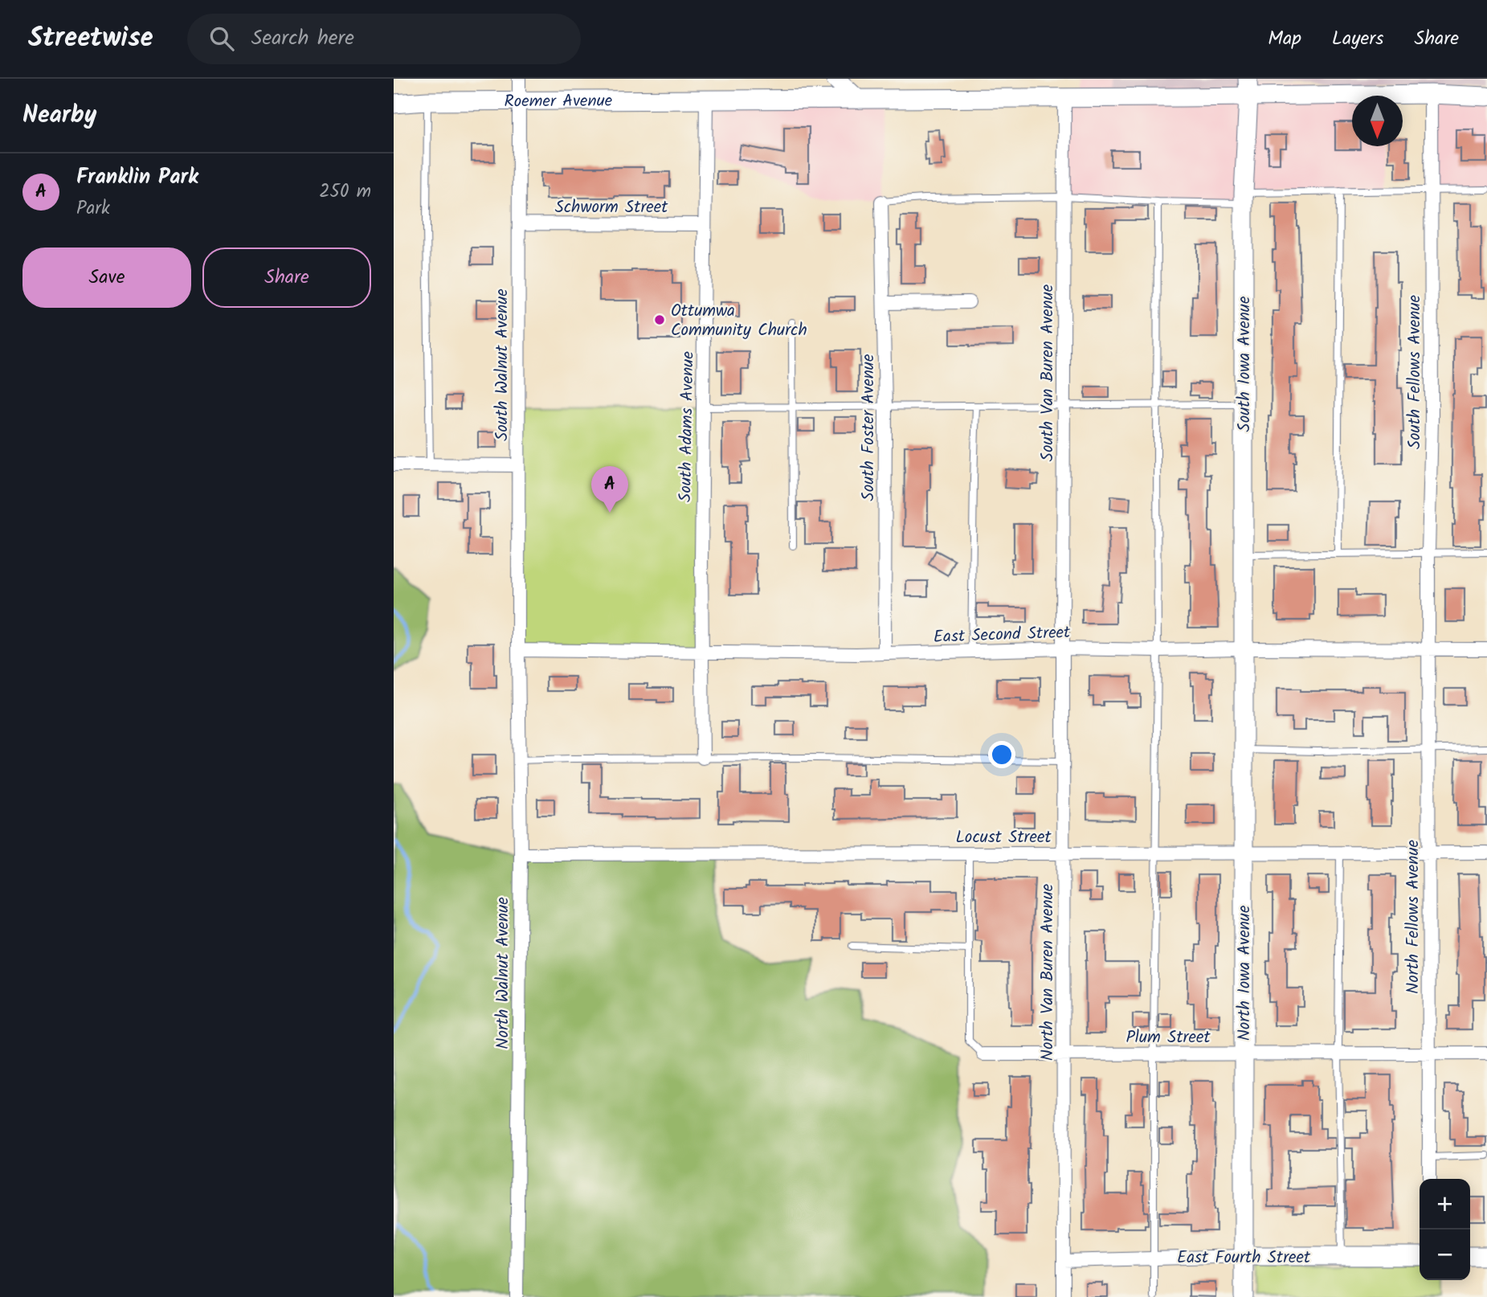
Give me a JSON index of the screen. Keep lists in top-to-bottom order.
{
  "streets": {
    "main road": [
      "Roemer Avenue",
      "South Iowa Avenue",
      "North Iowa Avenue",
      "East Fourth Street"
    ],
    "street": [
      "Schworm Street",
      "South Walnut Avenue",
      "South Fellows Avenue",
      "South Van Buren Avenue",
      "South Adams Avenue",
      "South Foster Avenue",
      "East Second Street",
      "Locust Street",
      "North Fellows Avenue",
      "North Van Buren Avenue",
      "North Walnut Avenue",
      "Plum Street"
    ]
  },
  "crossings": [
    ["Roemer Avenue", "South Iowa Avenue"],
    ["Roemer Avenue", "South Walnut Avenue"],
    ["Roemer Avenue", "South Fellows Avenue"],
    ["Roemer Avenue", "South Van Buren Avenue"],
    ["Roemer Avenue", "South Adams Avenue"],
    ["Schworm Street", "South Walnut Avenue"],
    ["Schworm Street", "South Adams Avenue"],
    ["South Iowa Avenue", "East Second Street"],
    ["South Iowa Avenue", "North Iowa Avenue"],
    ["South Walnut Avenue", "East Second Street"],
    ["South Walnut Avenue", "North Walnut Avenue"],
    ["South Fellows Avenue", "East Second Street"],
    ["South Fellows Avenue", "North Fellows Avenue"],
    ["South Van Buren Avenue", "East Second Street"],
    ["South Van Buren Avenue", "North Van Buren Avenue"],
    ["South Adams Avenue", "East Second Street"],
    ["South Foster Avenue", "East Second Street"],
    ["East Second Street", "North Fellows Avenue"],
    ["East Second Street", "North Van Buren Avenue"],
    ["East Second Street", "North Walnut Avenue"],
    ["East Second Street", "North Iowa Avenue"],
    ["Locust Street", "North Fellows Avenue"],
    ["Locust Street", "North Van Buren Avenue"],
    ["Locust Street", "North Walnut Avenue"],
    ["Locust Street", "North Iowa Avenue"],
    ["North Fellows Avenue", "Plum Street"],
    ["North Van Buren Avenue", "Plum Street"],
    ["North Van Buren Avenue", "East Fourth Street"],
    ["North Iowa Avenue", "Plum Street"],
    ["North Iowa Avenue", "East Fourth Street"]
  ],
  "places": ["Ottumwa Community Church"],
  "north": "bottom",
  "page": {
    "header": "Streetwise",
    "search": "Search here",
    "nav": ["Map", "Layers", "Share"],
    "heading": "Nearby",
    "list": [
      {
        "mark": "A",
        "name": "Franklin Park",
        "note": "Park",
        "value": "250 m"
      }
    ],
    "buttons": ["Save", "Share"],
    "pins": "A",
    "map_buttons": ["+", "−"]
  }
}
